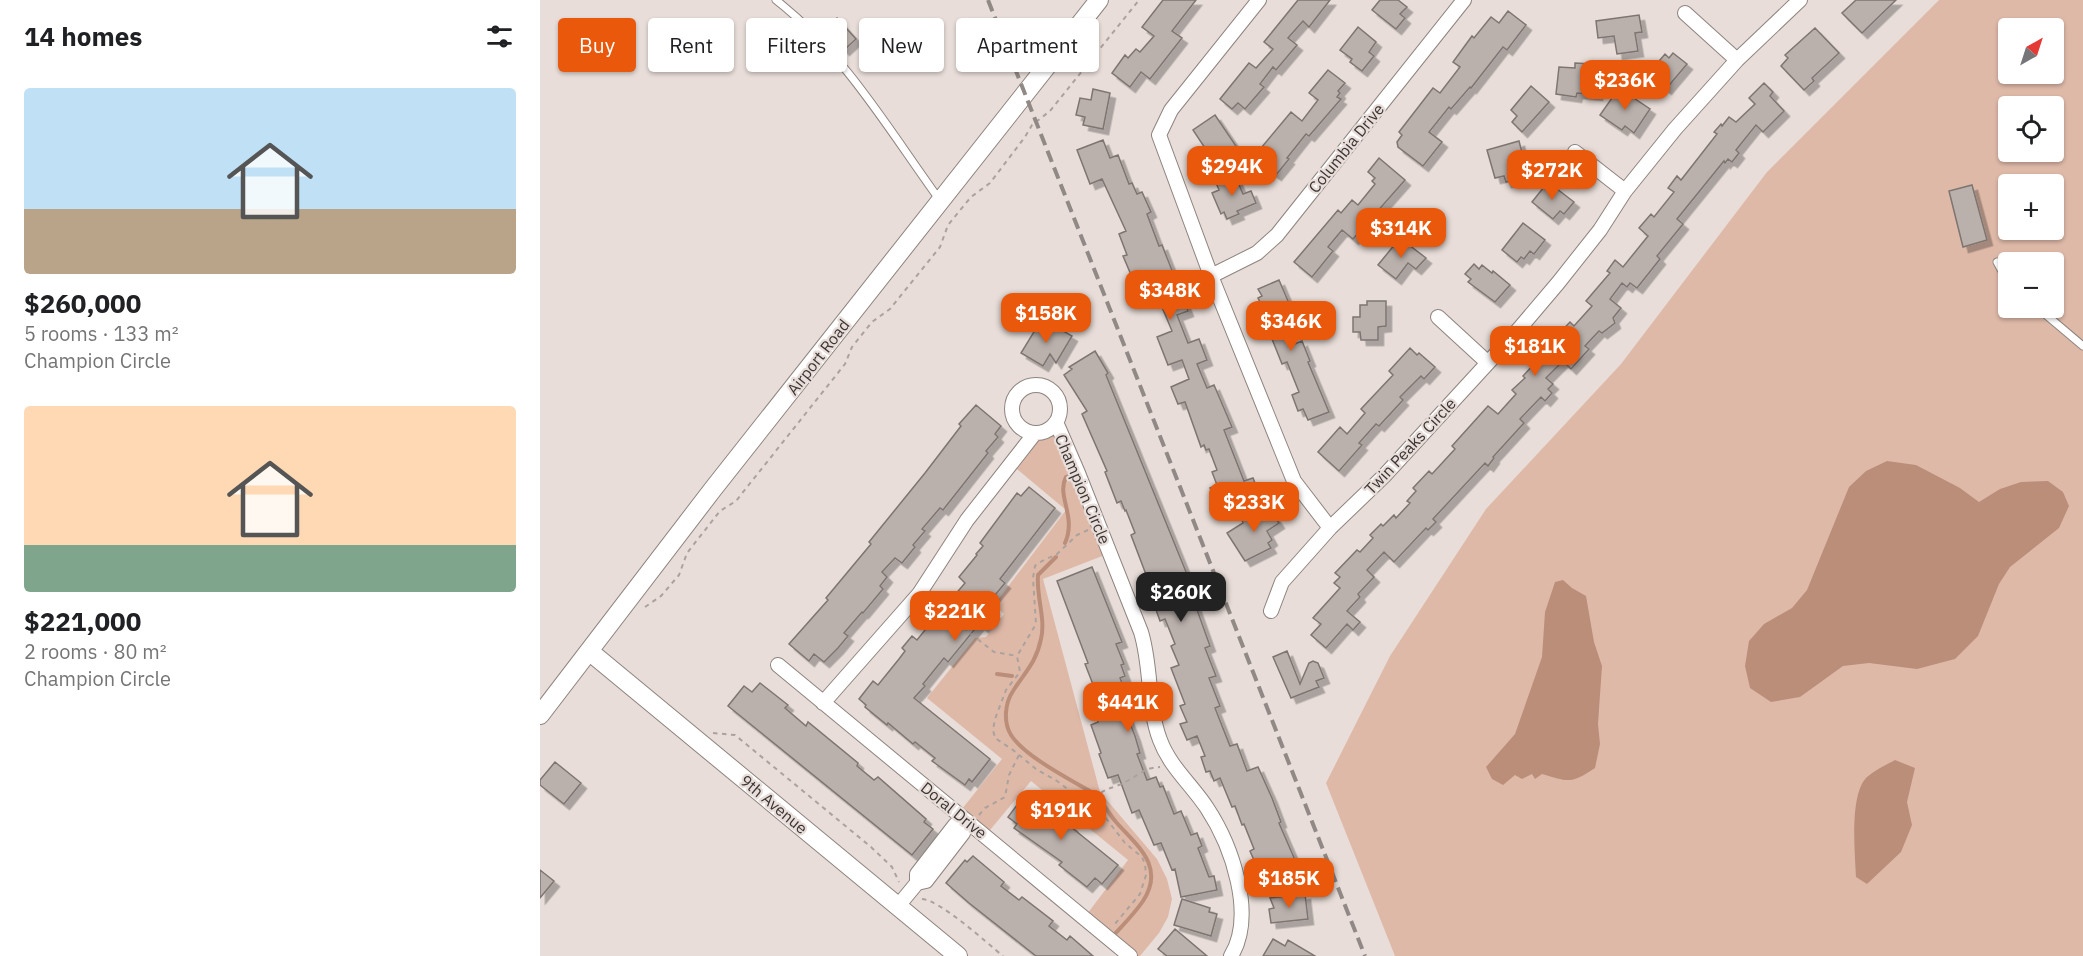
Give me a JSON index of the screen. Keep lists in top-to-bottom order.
{
  "streets": {
    "main road": ["Airport Road", "9th Avenue"],
    "street": [
      "Columbia Drive",
      "Twin Peaks Circle",
      "Champion Circle",
      "Doral Drive"
    ]
  },
  "crossings": [
    ["Airport Road", "9th Avenue"],
    ["Champion Circle", "Doral Drive"]
  ],
  "north": "top right",
  "page": {
    "heading": "14 homes",
    "map_buttons": ["+", "−"],
    "chip": [
      "Buy",
      "Rent",
      "Filters",
      "New",
      "Apartment"
    ],
    "price": [
      "$236K",
      "$294K",
      "$272K",
      "$314K",
      "$348K",
      "$158K",
      "$346K",
      "$181K",
      "$233K",
      "$260K",
      "$221K",
      "$441K",
      "$191K",
      "$185K"
    ],
    "list": [
      {
        "name": "$260,000",
        "note": "5 rooms · 133 m² · Champion Circle"
      },
      {
        "name": "$221,000",
        "note": "2 rooms · 80 m² · Champion Circle"
      }
    ]
  }
}
